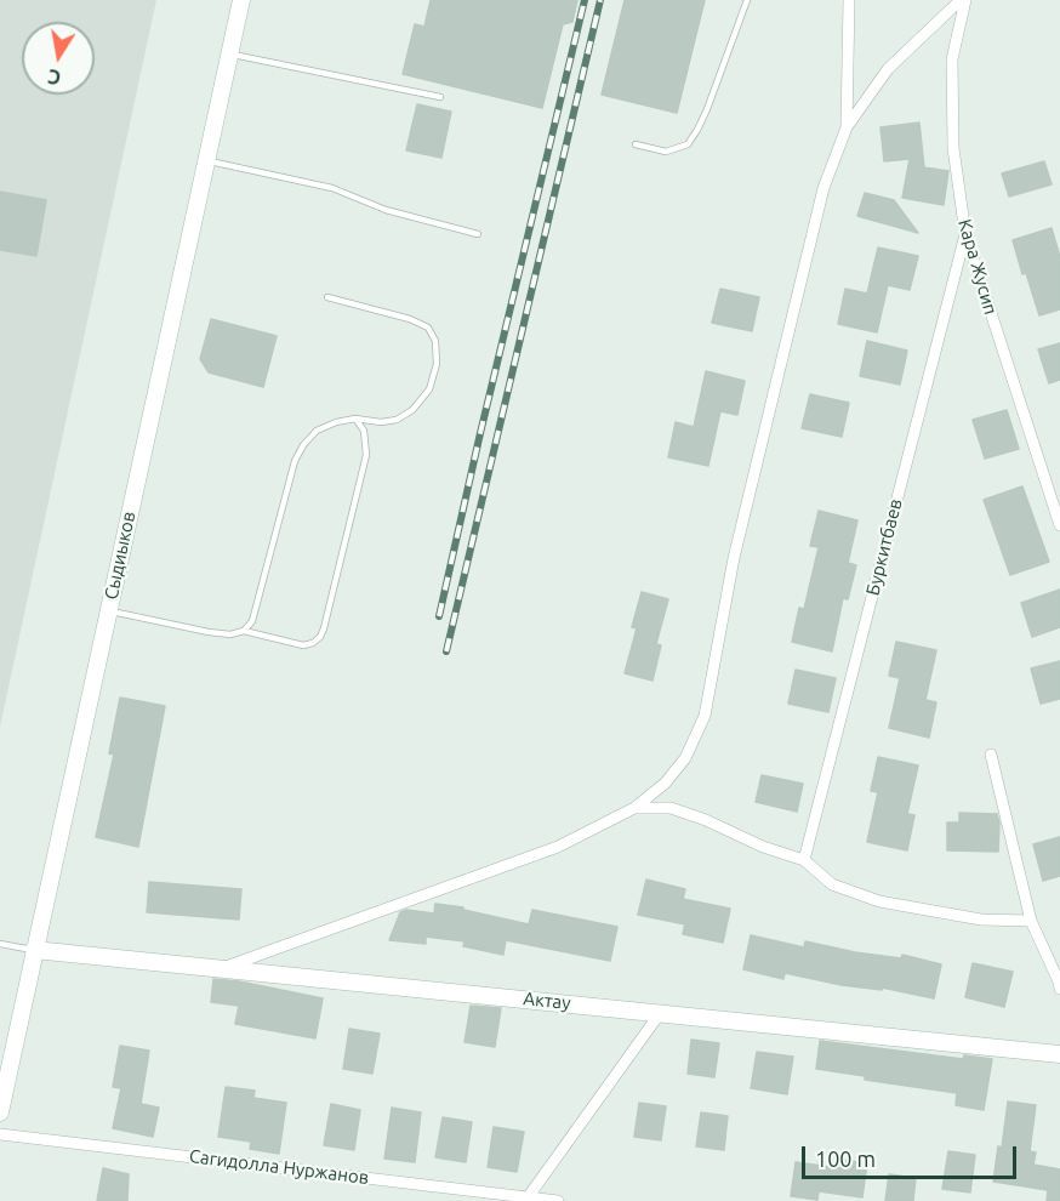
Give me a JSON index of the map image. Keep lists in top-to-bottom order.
{
  "streets": {
    "street": [
      "Кара Жусип",
      "Буркитбаев",
      "Сыдиыков",
      "Актау",
      "Сагидолла Нуржанов"
    ]
  },
  "crossings": [
    ["Кара Жусип", "Буркитбаев"],
    ["Сыдиыков", "Актау"]
  ],
  "scale_bar": "100 m",
  "north": "bottom"
}
